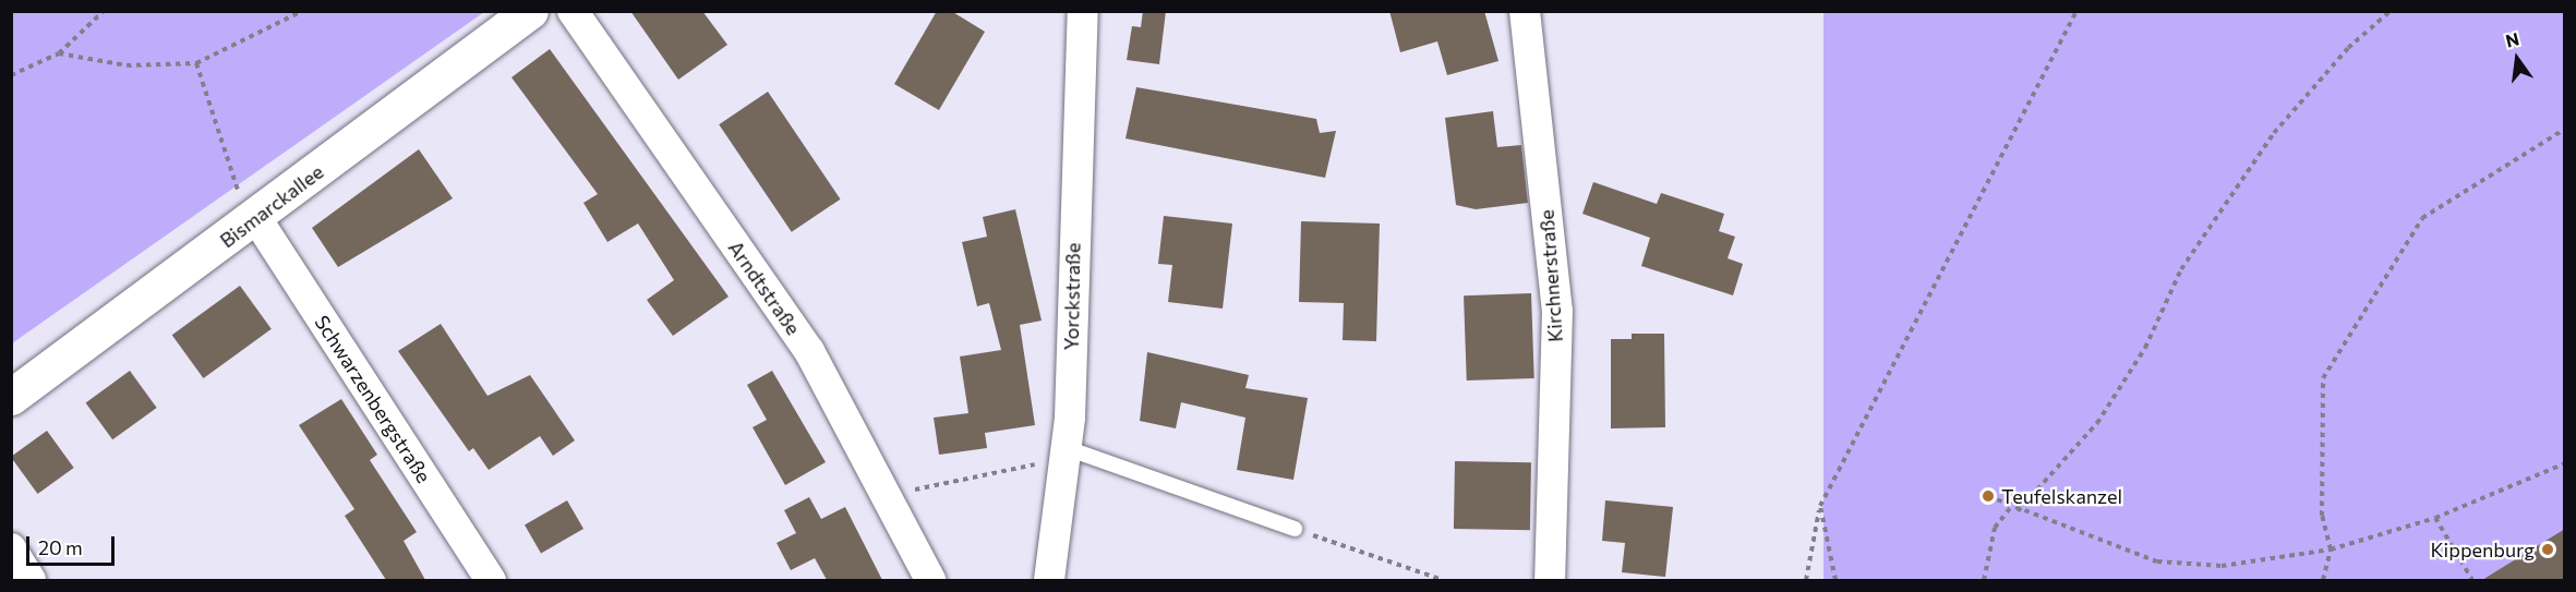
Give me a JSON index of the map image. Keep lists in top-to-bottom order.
{
  "streets": {
    "street": [
      "Bismarckallee",
      "Kirchnerstraße",
      "Arndtstraße",
      "Yorckstraße",
      "Schwarzenbergstraße"
    ]
  },
  "crossings": [
    ["Bismarckallee", "Schwarzenbergstraße"]
  ],
  "places": ["Teufelskanzel", "Kippenburg"],
  "scale_bar": "20 m",
  "north": "top"
}
